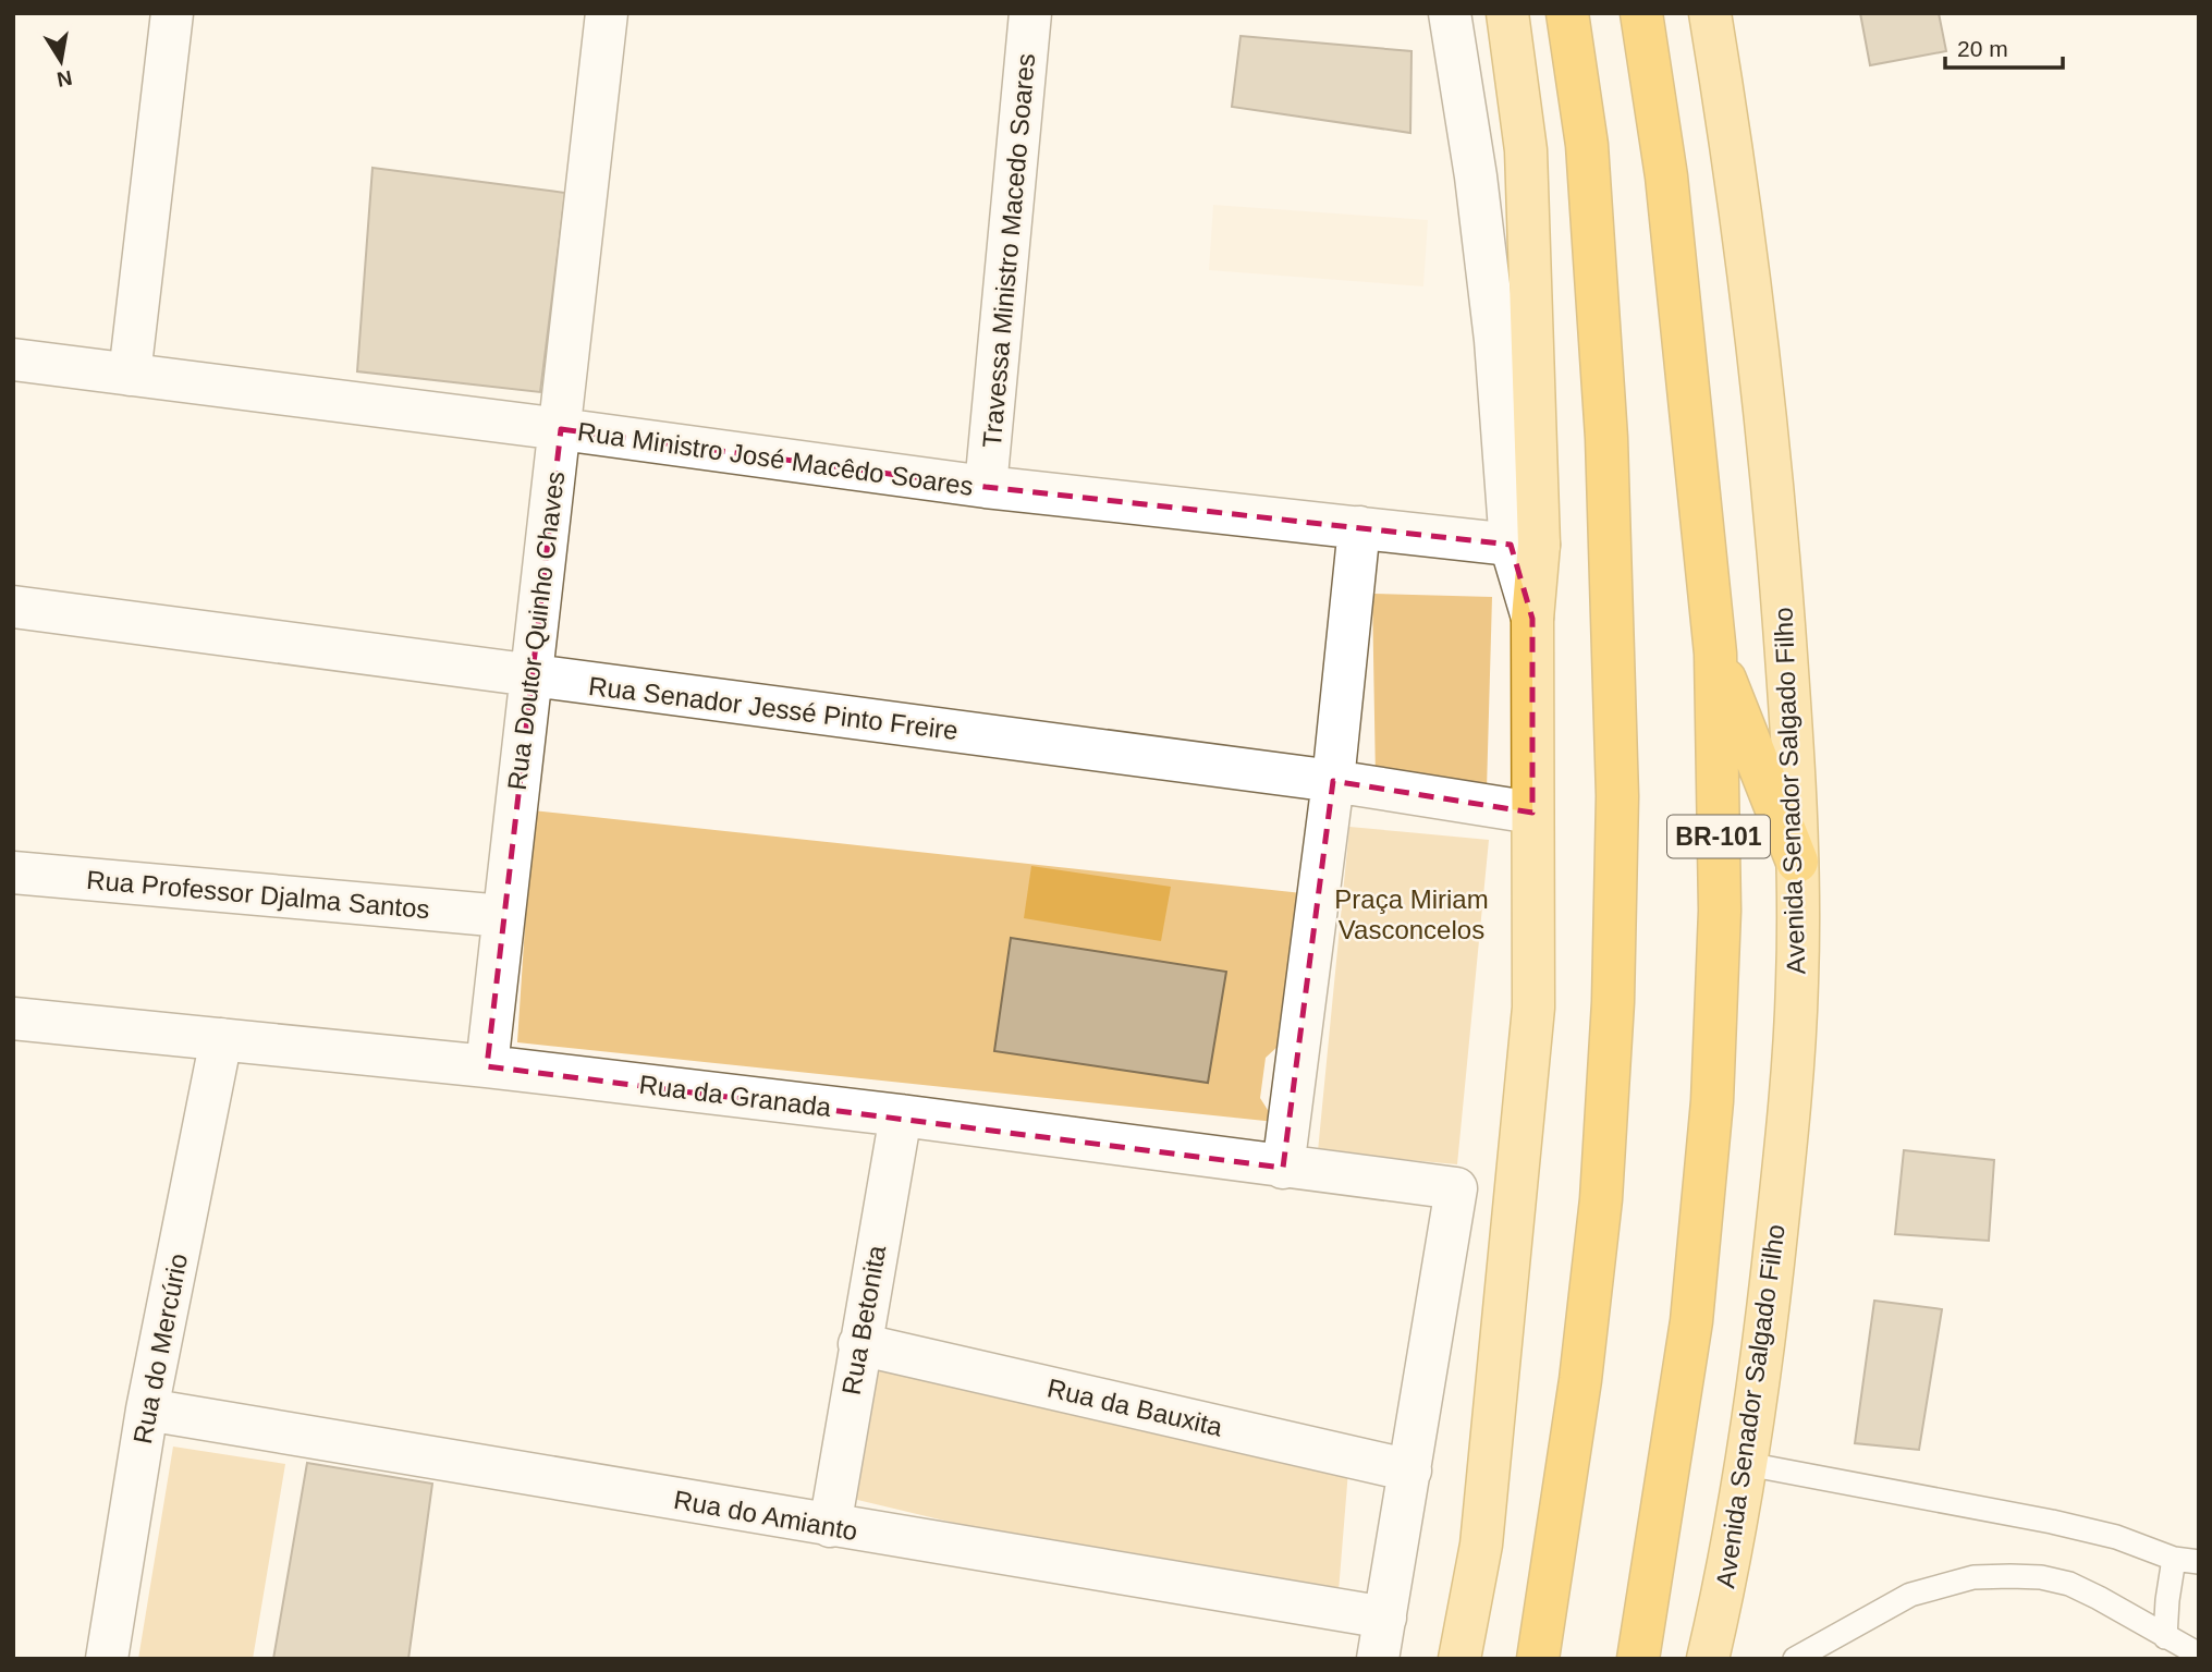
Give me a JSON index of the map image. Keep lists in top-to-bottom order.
{
  "streets": {
    "highway": ["BR-101"],
    "main road": ["Avenida Senador Salgado Filho"],
    "street": [
      "Travessa Ministro Macedo Soares",
      "Rua Ministro José Macêdo Soares",
      "Rua Doutor Quinho Chaves",
      "Rua Senador Jessé Pinto Freire",
      "Rua Professor Djalma Santos",
      "Rua da Granada",
      "Rua Betonita",
      "Rua do Mercúrio",
      "Rua da Bauxita",
      "Rua do Amianto"
    ]
  },
  "crossings": [
    ["Travessa Ministro Macedo Soares", "Rua Ministro José Macêdo Soares"],
    ["Rua Ministro José Macêdo Soares", "Rua Doutor Quinho Chaves"],
    ["Rua Doutor Quinho Chaves", "Rua Senador Jessé Pinto Freire"],
    ["Rua Doutor Quinho Chaves", "Rua Professor Djalma Santos"],
    ["Rua Doutor Quinho Chaves", "Rua da Granada"],
    ["Rua da Granada", "Rua Betonita"],
    ["Rua da Granada", "Rua do Mercúrio"],
    ["Rua da Granada", "Rua da Bauxita"],
    ["Rua Betonita", "Rua da Bauxita"],
    ["Rua Betonita", "Rua do Amianto"],
    ["Rua do Mercúrio", "Rua do Amianto"]
  ],
  "parks": ["Praça Miriam Vasconcelos"],
  "scale_bar": "20 m",
  "north": "bottom"
}
